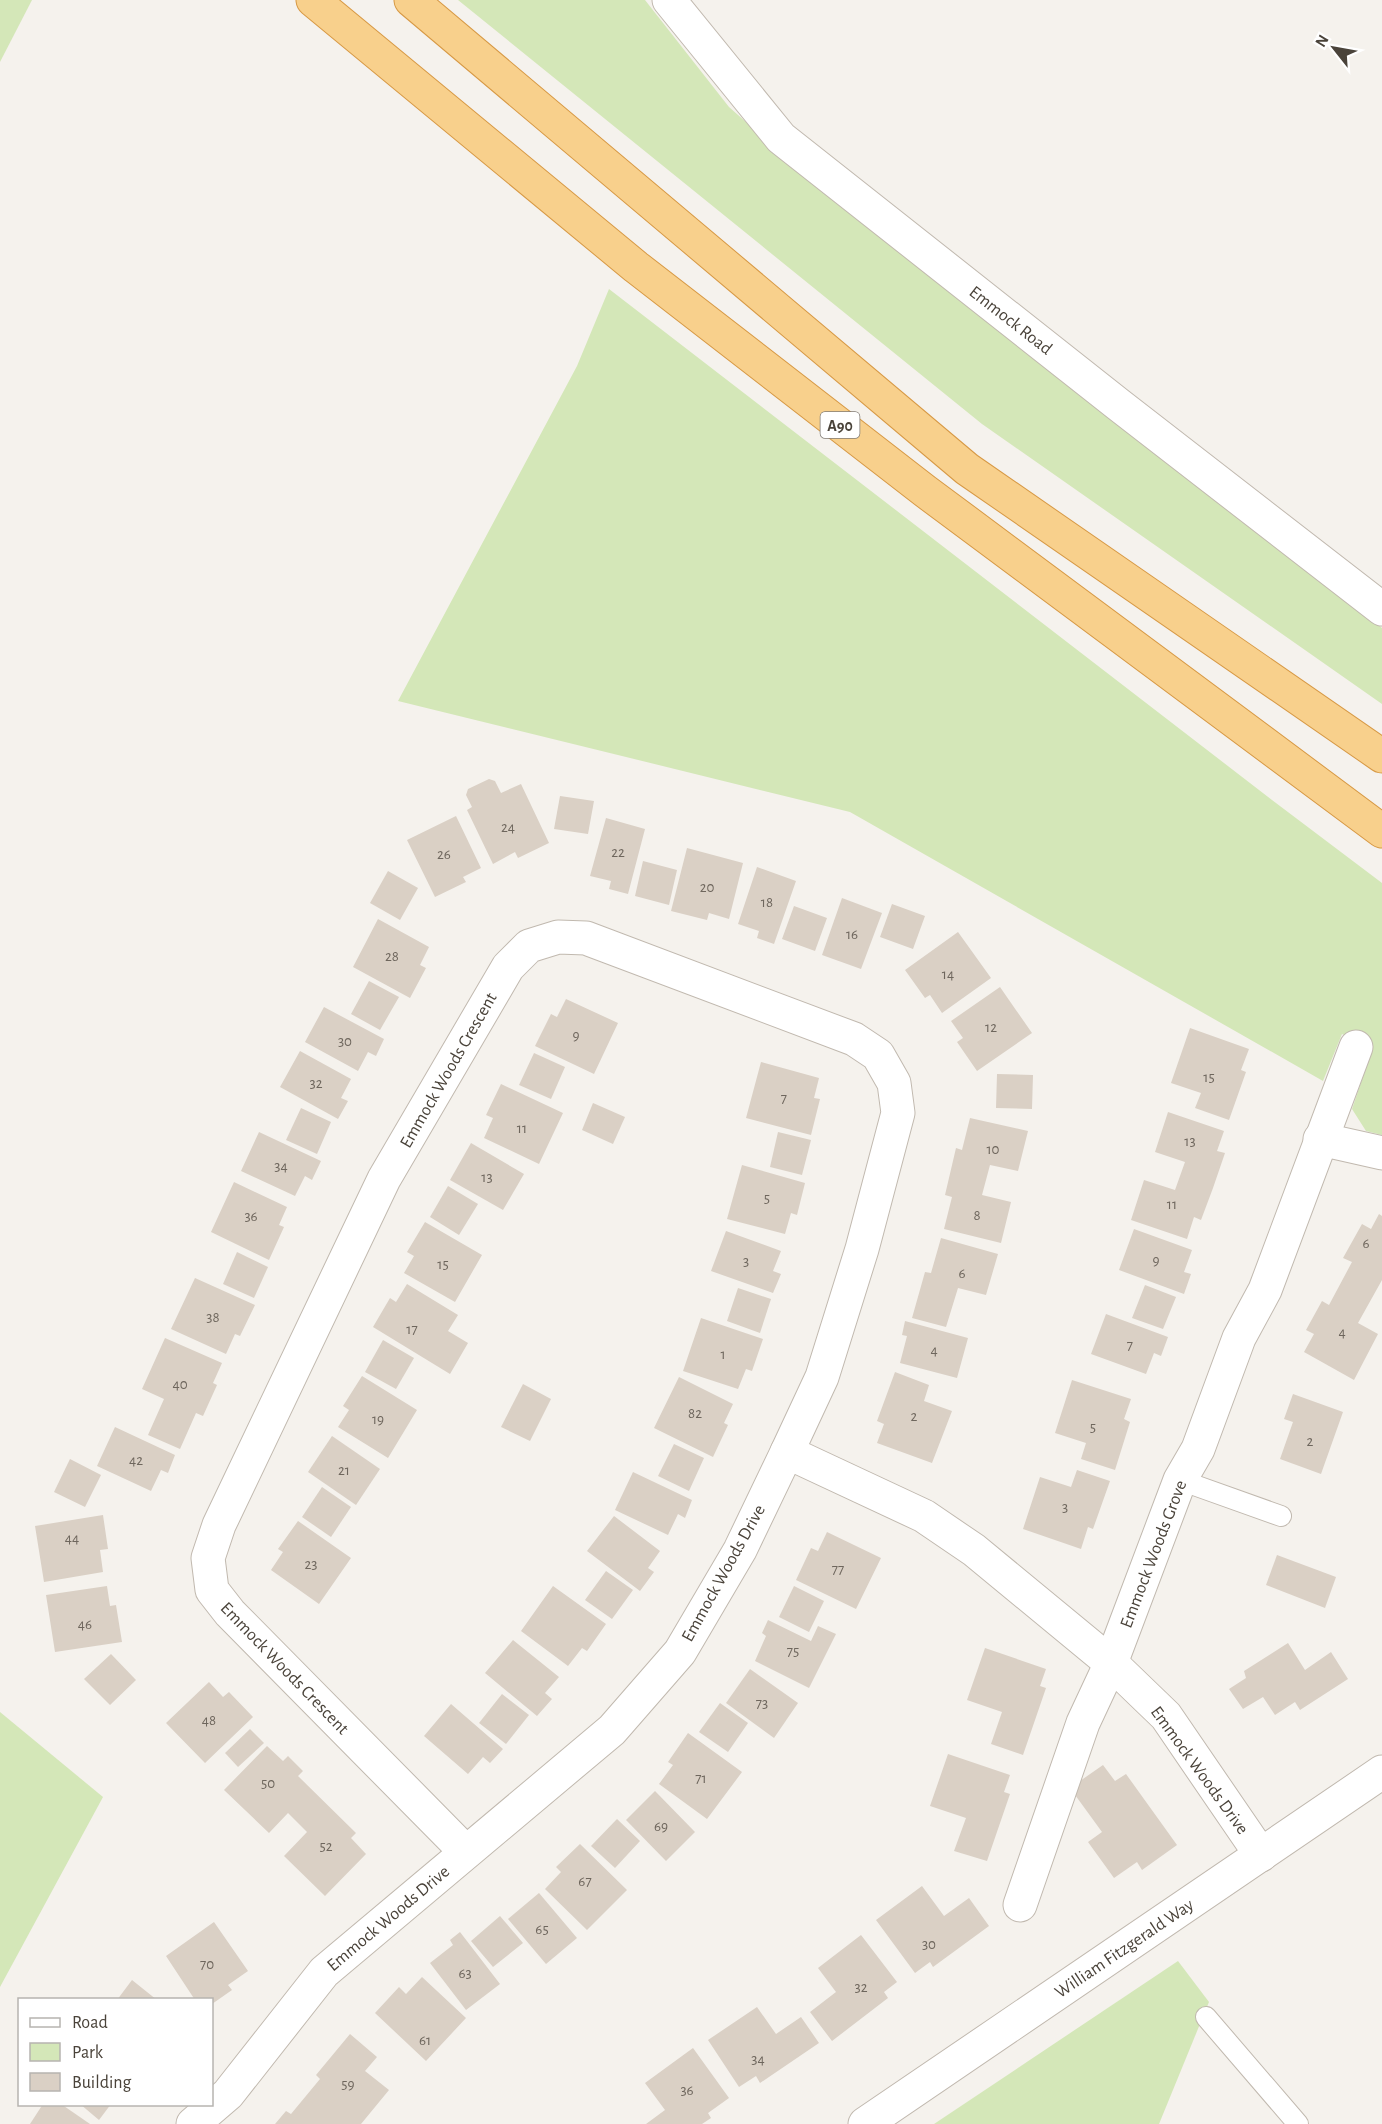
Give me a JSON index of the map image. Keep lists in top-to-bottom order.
{
  "streets": {
    "highway": ["A90"],
    "street": [
      "Emmock Road",
      "Emmock Woods Crescent",
      "Emmock Woods Grove",
      "Emmock Woods Drive",
      "William Fitzgerald Way"
    ]
  },
  "crossings": [
    ["Emmock Woods Crescent", "Emmock Woods Drive"],
    ["Emmock Woods Grove", "Emmock Woods Drive"],
    ["Emmock Woods Drive", "William Fitzgerald Way"]
  ],
  "house_numbers": [
    "24",
    "22",
    "26",
    "20",
    "18",
    "16",
    "28",
    "14",
    "12",
    "9",
    "30",
    "15",
    "32",
    "7",
    "11",
    "13",
    "10",
    "34",
    "13",
    "5",
    "11",
    "8",
    "36",
    "6",
    "9",
    "3",
    "15",
    "6",
    "38",
    "17",
    "4",
    "7",
    "4",
    "1",
    "40",
    "82",
    "2",
    "19",
    "5",
    "2",
    "42",
    "21",
    "3",
    "44",
    "23",
    "77",
    "46",
    "75",
    "73",
    "48",
    "71",
    "50",
    "69",
    "52",
    "67",
    "65",
    "30",
    "70",
    "63",
    "32",
    "61",
    "34",
    "59",
    "36"
  ],
  "legend": ["Road", "Park", "Building"],
  "north": "top left"
}
